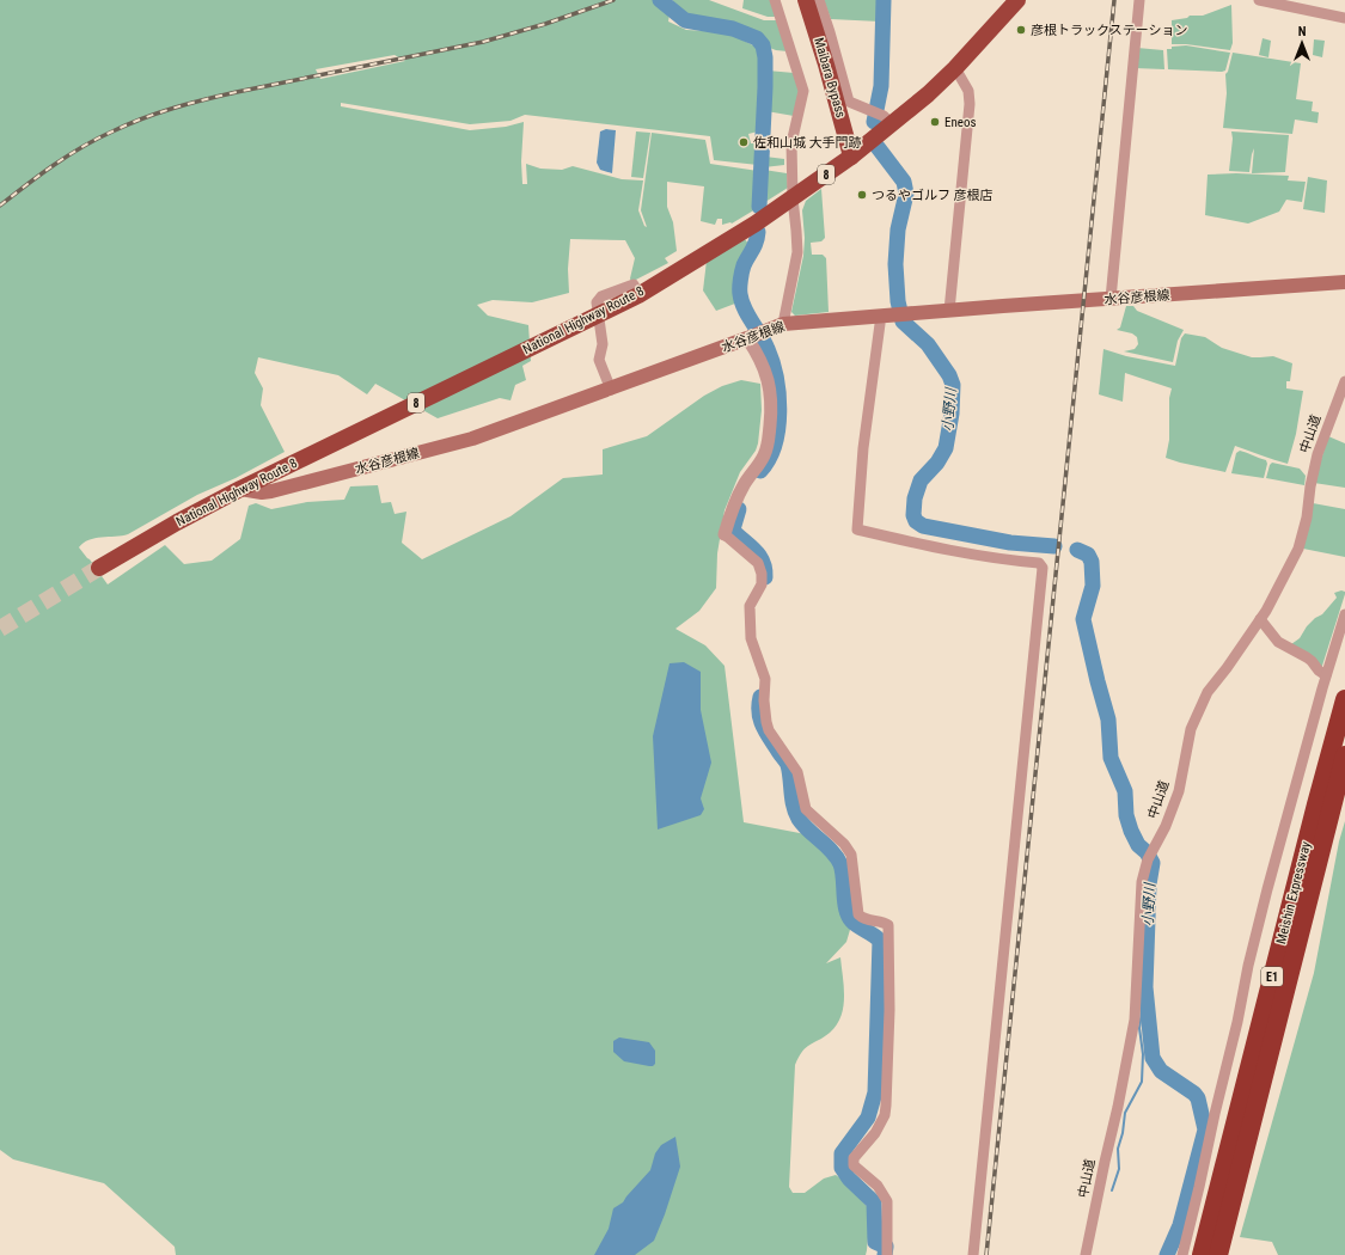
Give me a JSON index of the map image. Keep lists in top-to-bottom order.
{
  "streets": {
    "highway": [
      "Maibara Bypass",
      "8",
      "National Highway Route 8",
      "Meishin Expressway",
      "E1"
    ],
    "main road": ["水谷彦根線"],
    "street": ["中山道"]
  },
  "crossings": [
    ["Maibara Bypass", "National Highway Route 8"],
    ["水谷彦根線", "National Highway Route 8"]
  ],
  "water": ["小野川"],
  "places": [
    "彦根トラックステーション",
    "Eneos",
    "佐和山城 大手門跡",
    "つるやゴルフ 彦根店"
  ],
  "north": "top"
}
